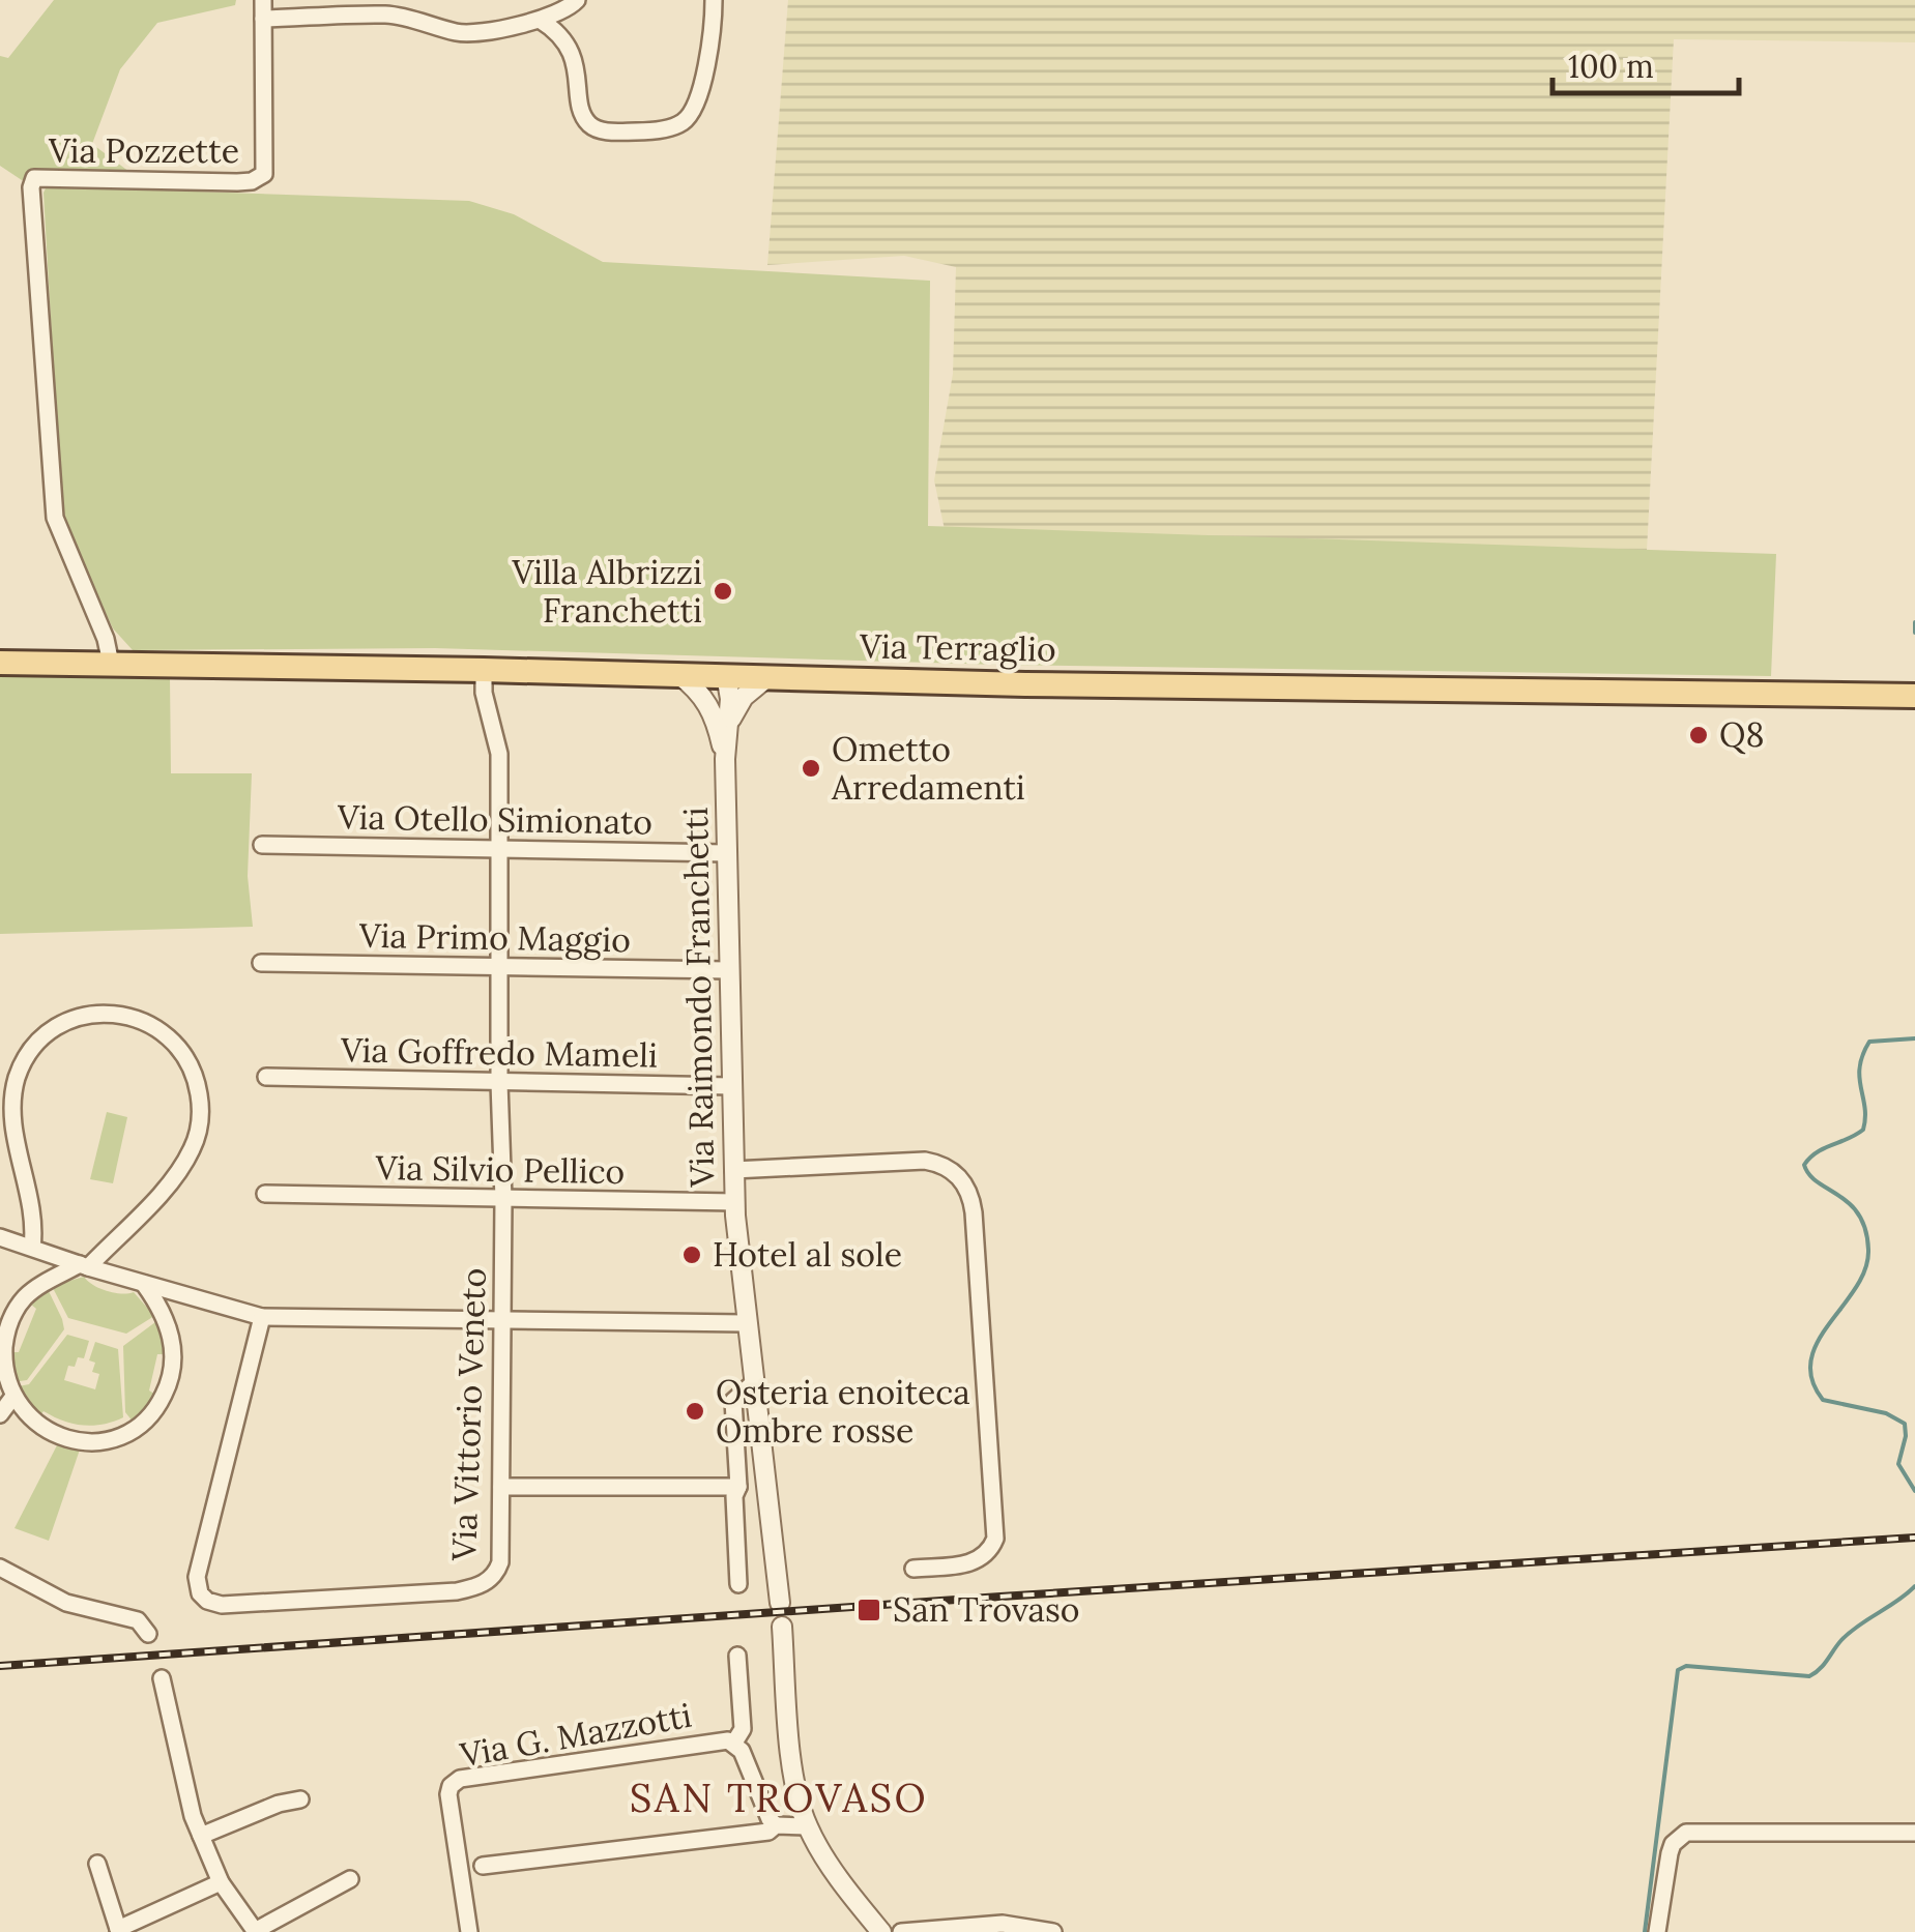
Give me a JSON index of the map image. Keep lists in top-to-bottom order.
{
  "streets": {
    "main road": ["Via Terraglio"],
    "street": [
      "Via Pozzette",
      "Via Otello Simionato",
      "Via Primo Maggio",
      "Via Raimondo Franchetti",
      "Via Goffredo Mameli",
      "Via Silvio Pellico",
      "Via Vittorio Veneto",
      "Via G. Mazzotti"
    ]
  },
  "crossings": [
    ["Via Pozzette", "Via Terraglio"],
    ["Via Terraglio", "Via Raimondo Franchetti"],
    ["Via Terraglio", "Via Vittorio Veneto"],
    ["Via Otello Simionato", "Via Raimondo Franchetti"],
    ["Via Otello Simionato", "Via Vittorio Veneto"],
    ["Via Primo Maggio", "Via Raimondo Franchetti"],
    ["Via Primo Maggio", "Via Vittorio Veneto"],
    ["Via Raimondo Franchetti", "Via Goffredo Mameli"],
    ["Via Raimondo Franchetti", "Via Silvio Pellico"],
    ["Via Goffredo Mameli", "Via Vittorio Veneto"],
    ["Via Silvio Pellico", "Via Vittorio Veneto"]
  ],
  "districts": ["SAN TROVASO"],
  "places": {
    "other": [
      "Villa Albrizzi Franchetti",
      "Q8",
      "Ometto Arredamenti",
      "Hotel al sole",
      "Osteria enoiteca Ombre rosse"
    ],
    "transit": ["San Trovaso"]
  },
  "scale_bar": "100 m"
}
